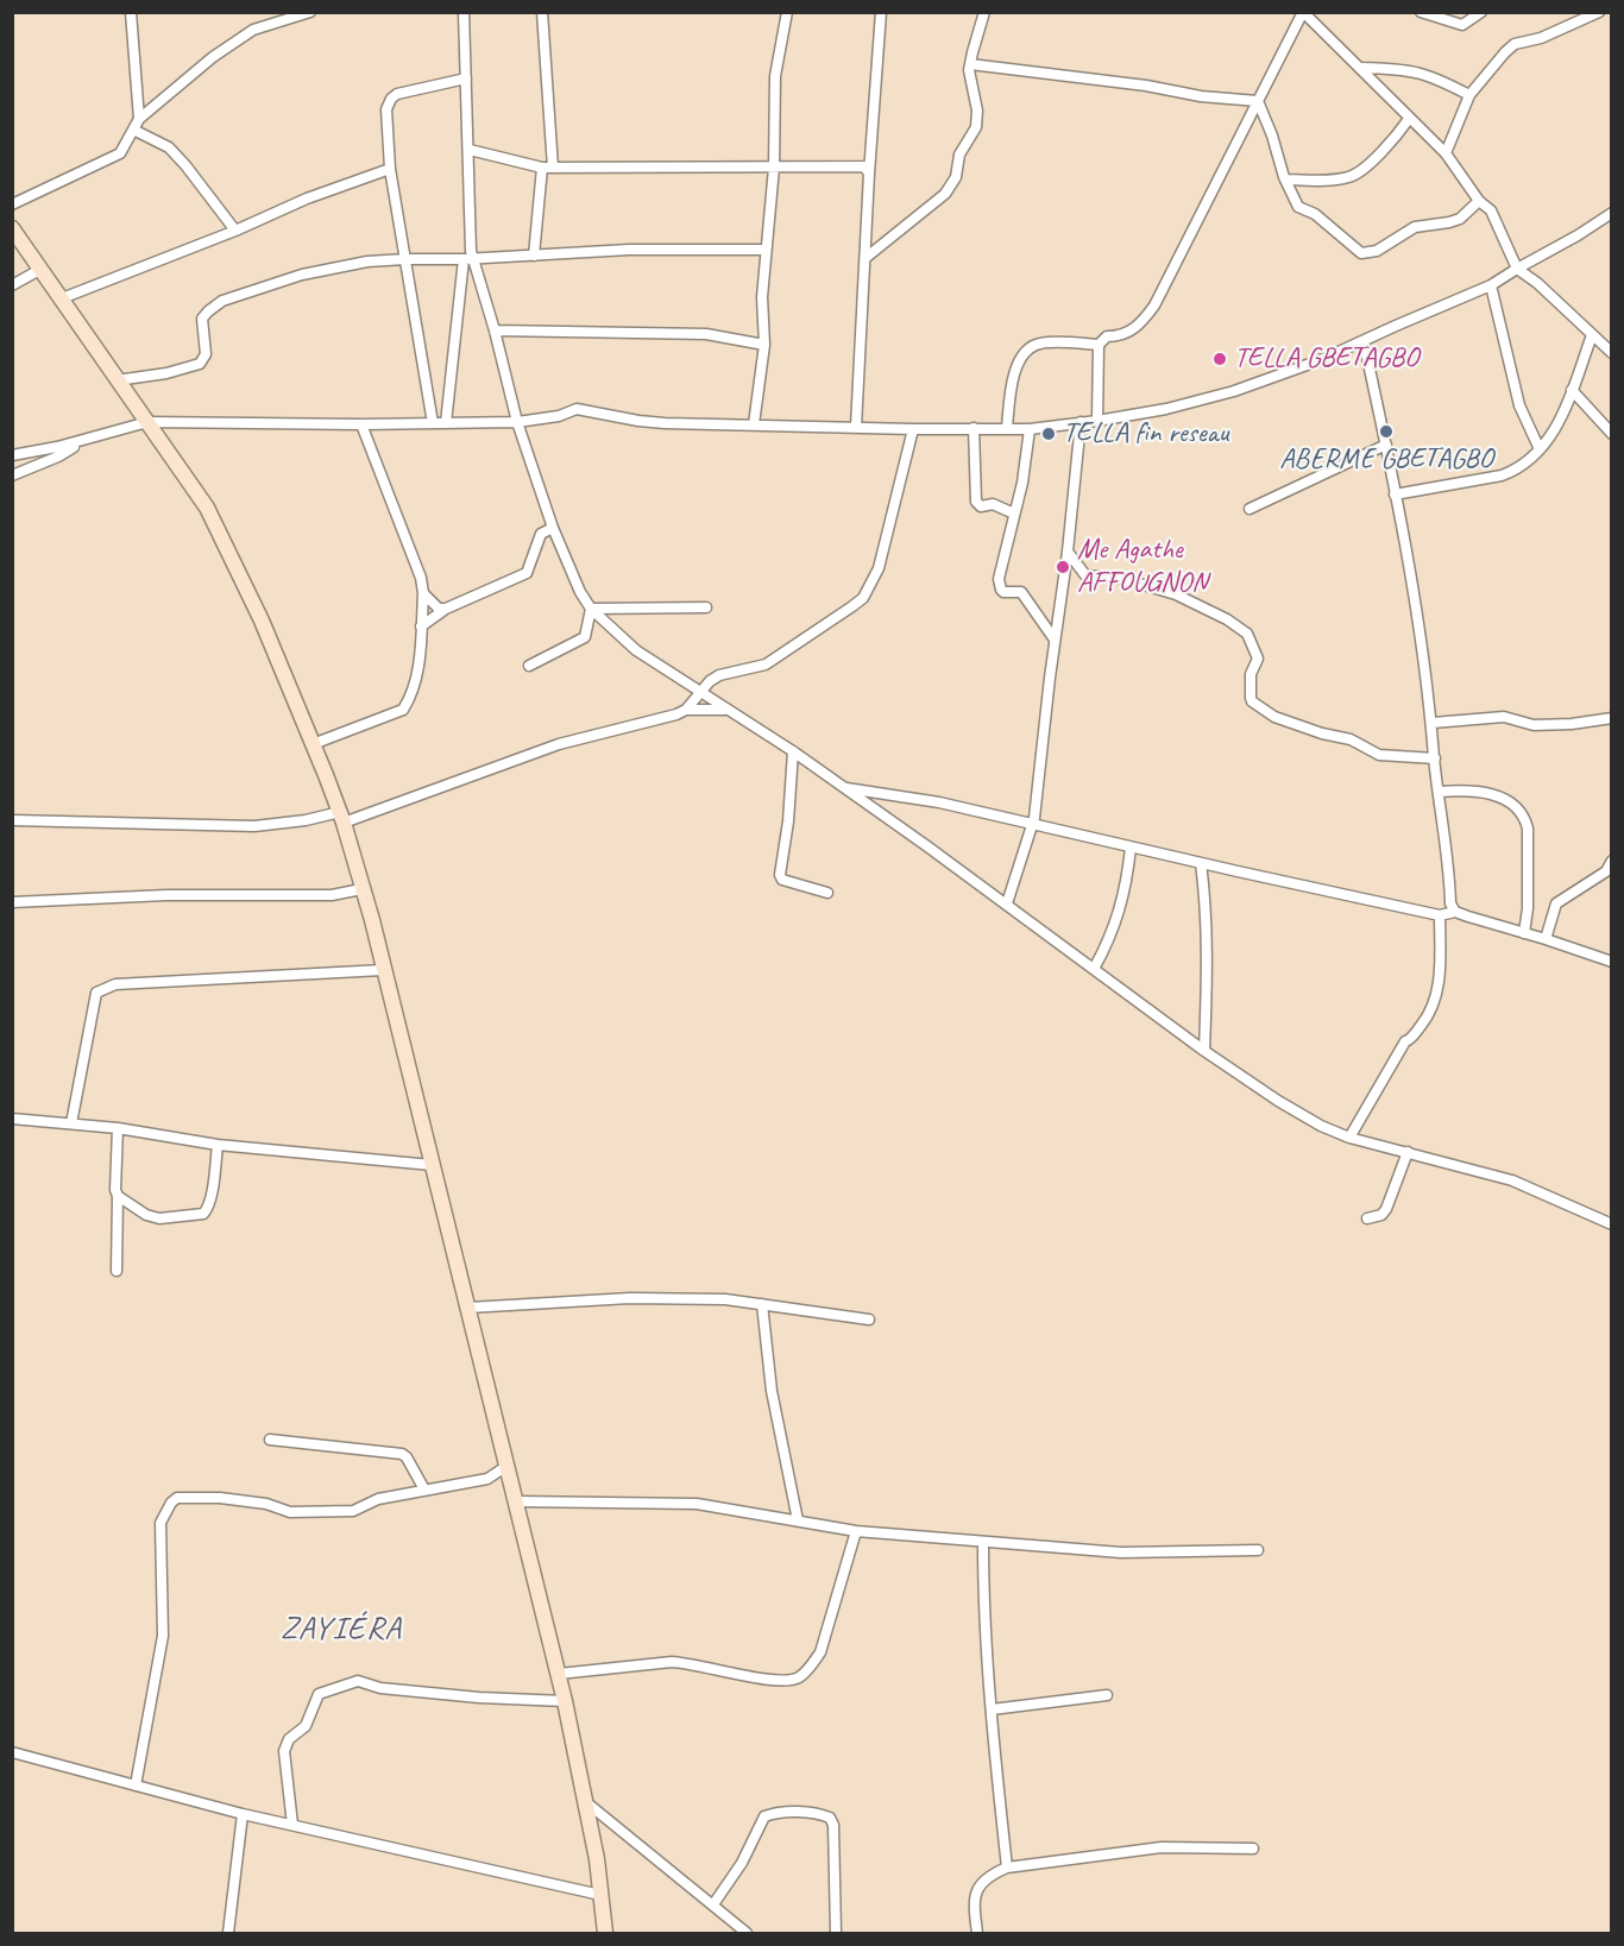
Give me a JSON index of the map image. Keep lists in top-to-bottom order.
{
  "districts": ["ZAYIÉRA"],
  "places": [
    "TELLA GBETAGBO",
    "ABERME GBETAGBO",
    "TELLA fin reseau",
    "Me Agathe AFFOUGNON"
  ]
}
